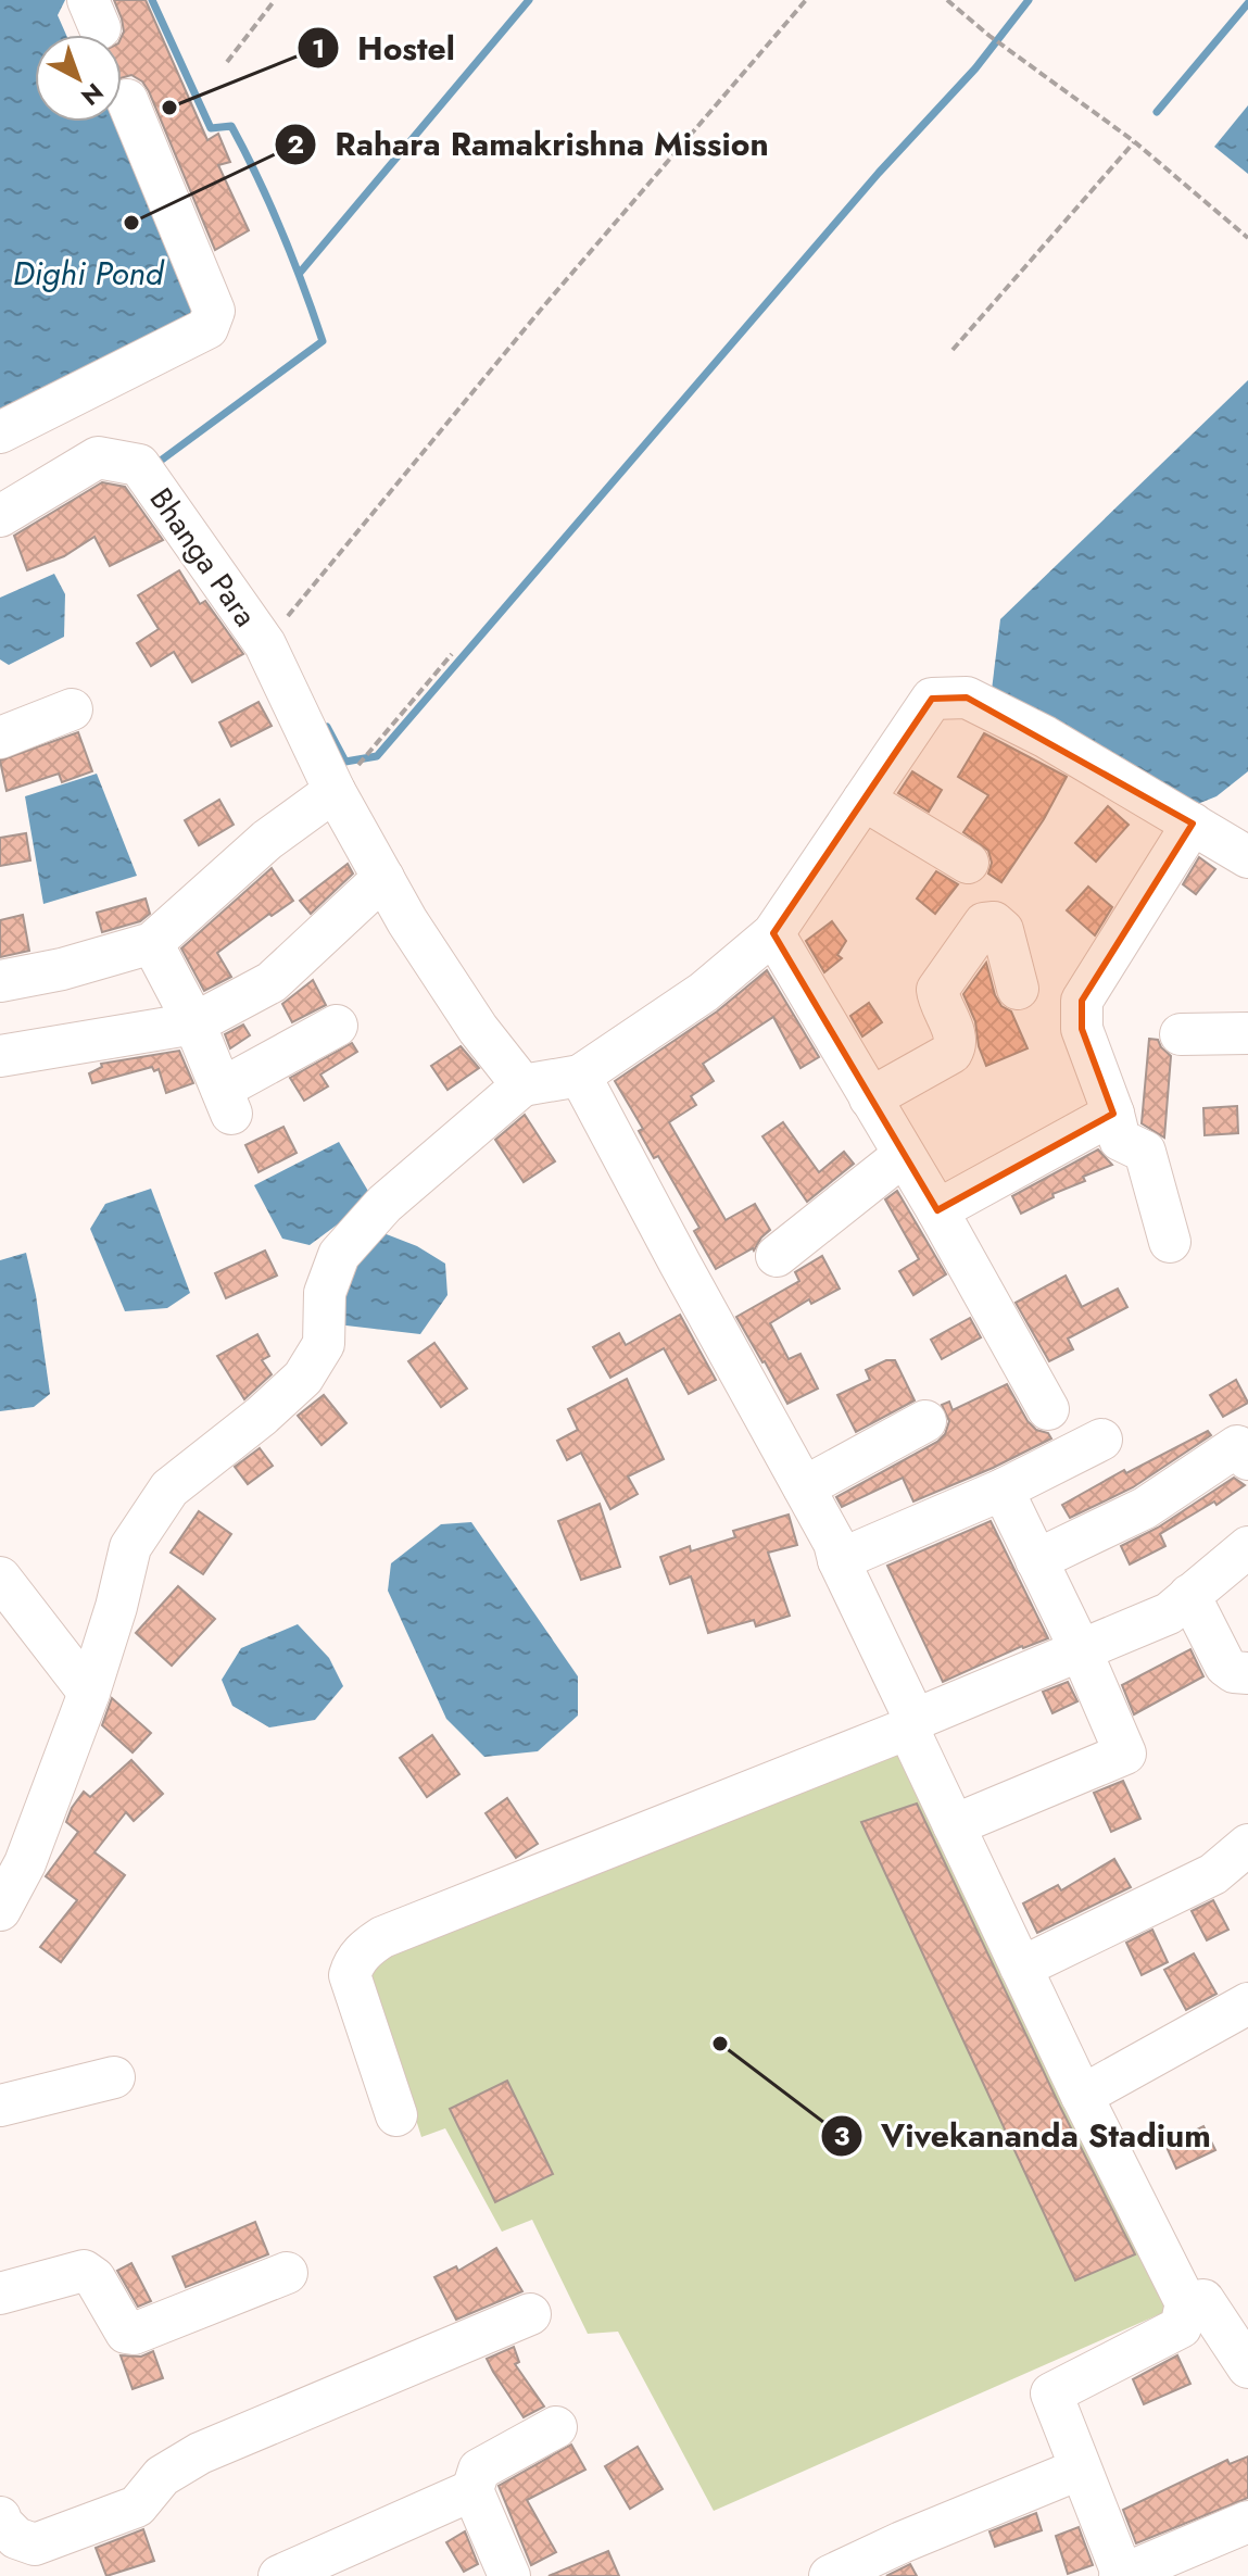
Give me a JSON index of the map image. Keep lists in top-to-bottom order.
{
  "streets": {
    "street": ["Bhanga Para"]
  },
  "water": ["Dighi Pond"],
  "places": ["Hostel", "Rahara Ramakrishna Mission", "Vivekananda Stadium"],
  "north": "bottom right"
}
